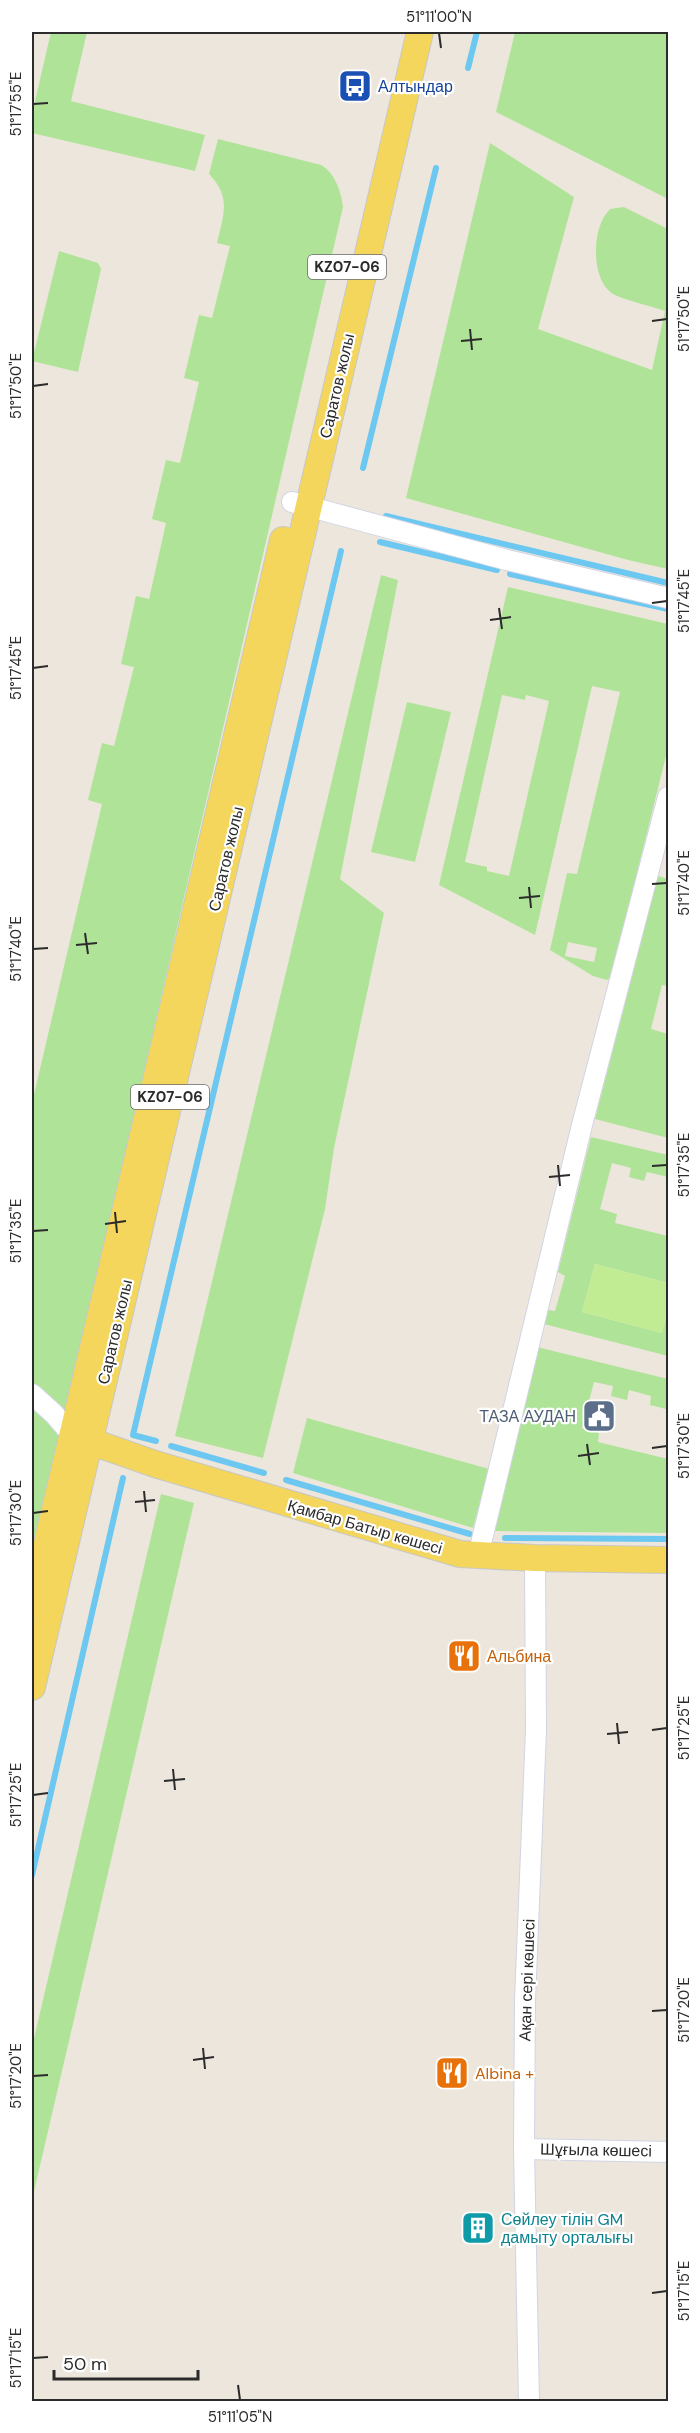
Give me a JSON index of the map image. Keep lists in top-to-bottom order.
{
  "streets": {
    "main road": ["KZ07-06", "Саратов жолы", "Қамбар Батыр көшесі"],
    "street": ["Ақан сері көшесі", "Шұғыла көшесі"]
  },
  "crossings": [
    ["Саратов жолы", "Қамбар Батыр көшесі"],
    ["Қамбар Батыр көшесі", "Ақан сері көшесі"],
    ["Ақан сері көшесі", "Шұғыла көшесі"]
  ],
  "places": {
    "bus stop": ["Алтындар"],
    "public building": ["ТАЗА АУДАН"],
    "restaurant": ["Альбина", "Albina +"],
    "building": ["Сөйлеу тілін GM дамыту орталығы"]
  },
  "scale_bar": "50 m",
  "coordinates": [
    "51°11'00\"N",
    "51°17'55\"E",
    "51°17'50\"E",
    "51°17'45\"E",
    "51°17'40\"E",
    "51°17'35\"E",
    "51°17'30\"E",
    "51°17'25\"E",
    "51°17'20\"E",
    "51°17'15\"E",
    "51°11'05\"N"
  ]
}
